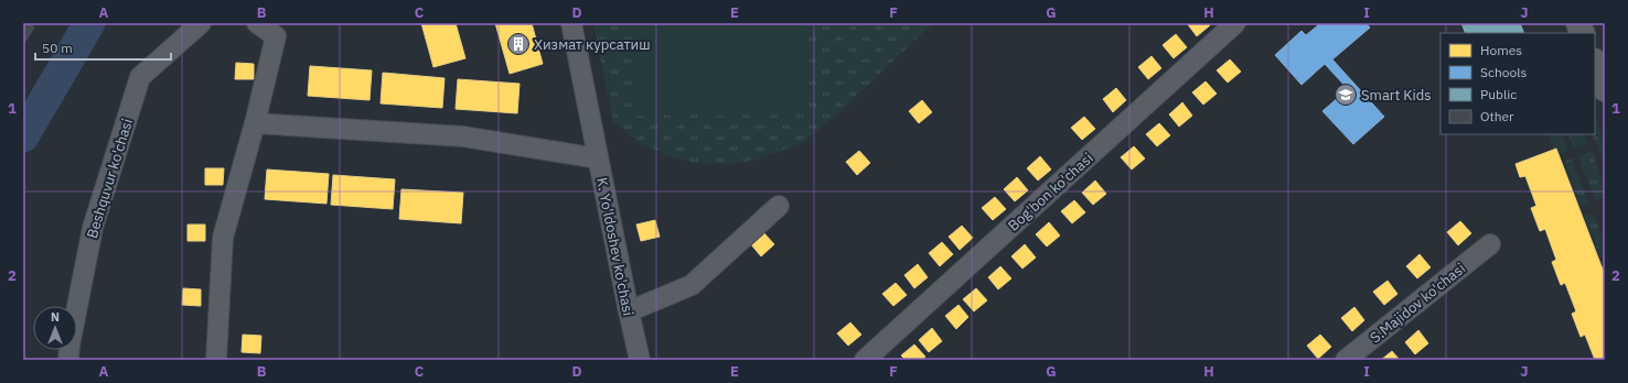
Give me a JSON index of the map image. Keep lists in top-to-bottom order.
{
  "streets": {
    "street": [
      "Beshquvur ko'chasi",
      "Bog'bon ko'chasi",
      "K. Yo'ldoshev ko'chasi",
      "S.Majidov ko'chasi"
    ]
  },
  "places": {
    "building": ["Хизмат курсатиш"],
    "school or university": ["Smart Kids"]
  },
  "legend": [
    "Homes",
    "Schools",
    "Public",
    "Other"
  ],
  "scale_bar": "50 m",
  "north": "top",
  "grid": {
    "columns": [
      "A",
      "B",
      "C",
      "D",
      "E",
      "F",
      "G",
      "H",
      "I",
      "J"
    ],
    "rows": ["1", "2"]
  }
}
